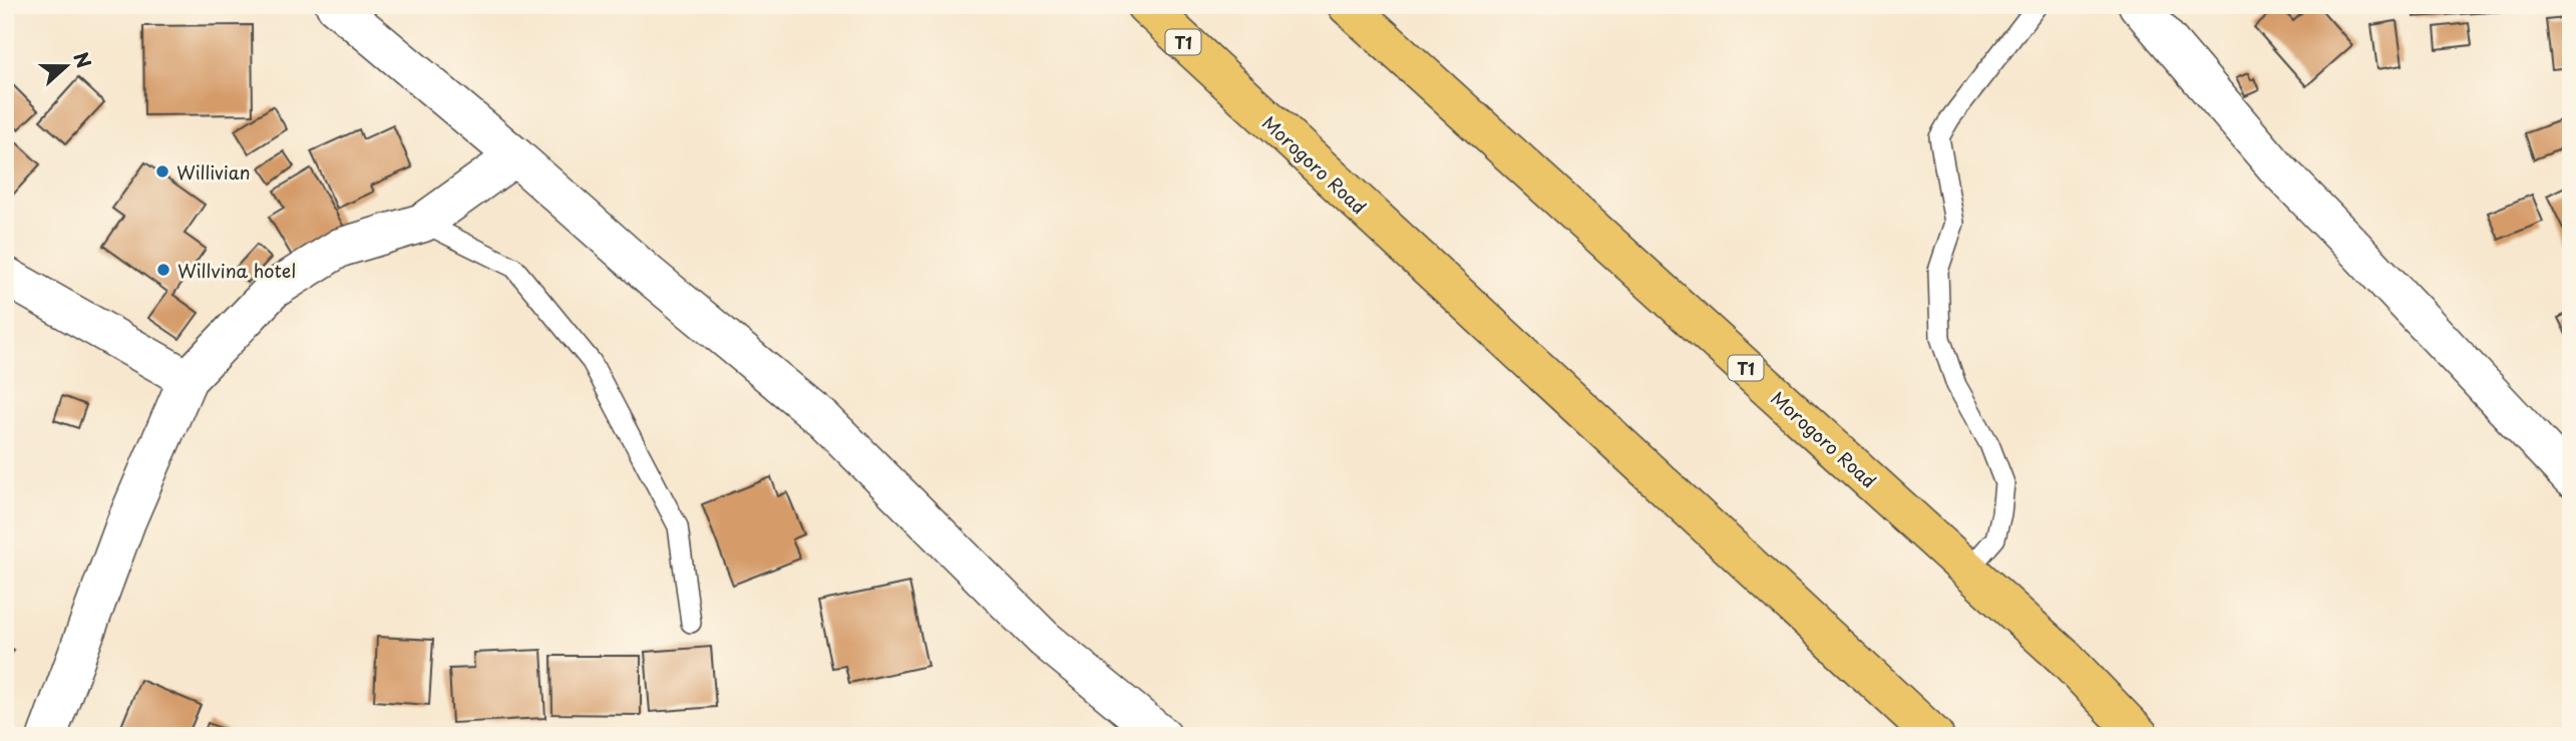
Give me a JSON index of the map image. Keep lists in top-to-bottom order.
{
  "streets": {
    "highway": ["T1", "Morogoro Road"]
  },
  "places": ["Willivian", "Willvina hotel"],
  "north": "right"
}
